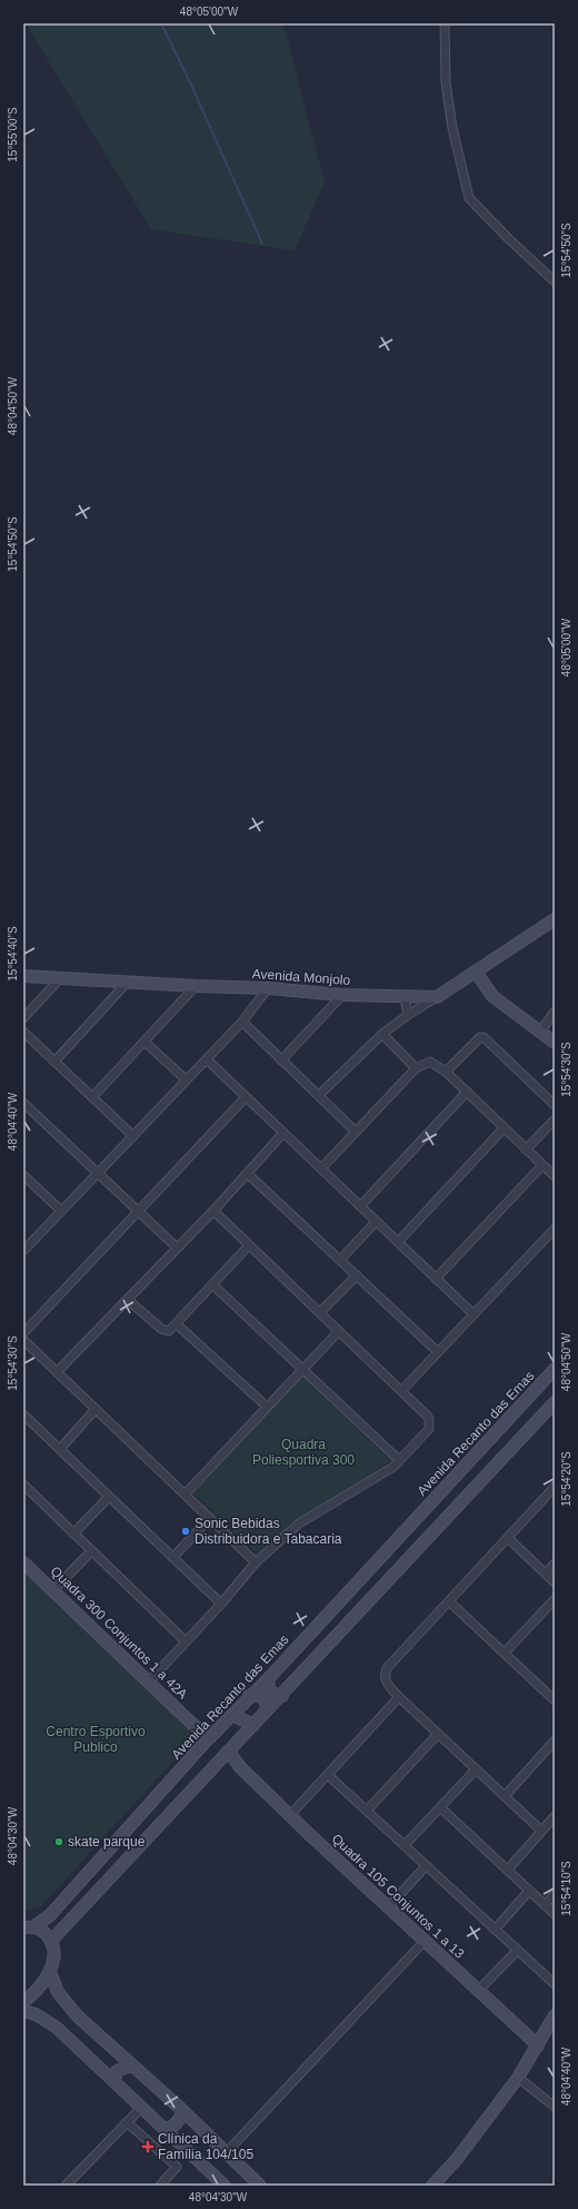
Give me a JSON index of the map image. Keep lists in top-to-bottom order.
{
  "streets": {
    "street": [
      "Avenida Monjolo",
      "Avenida Recanto das Emas",
      "Quadra 300 Conjuntos 1 a 42A",
      "Quadra 105 Conjuntos 1 a 13"
    ]
  },
  "crossings": [
    ["Avenida Recanto das Emas", "Quadra 300 Conjuntos 1 a 42A"]
  ],
  "parks": ["Quadra Poliesportiva 300", "Centro Esportivo Publico"],
  "places": {
    "other": ["Sonic Bebidas Distribuidora e Tabacaria", "skate parque"],
    "health": ["Clínica da Família 104/105"]
  },
  "coordinates": [
    "48°05'00\"W",
    "15°55'00\"S",
    "15°54'50\"S",
    "48°04'50\"W",
    "15°54'40\"S",
    "15°54'30\"S",
    "48°04'40\"W",
    "15°54'20\"S",
    "48°04'30\"W",
    "15°54'10\"S"
  ]
}
